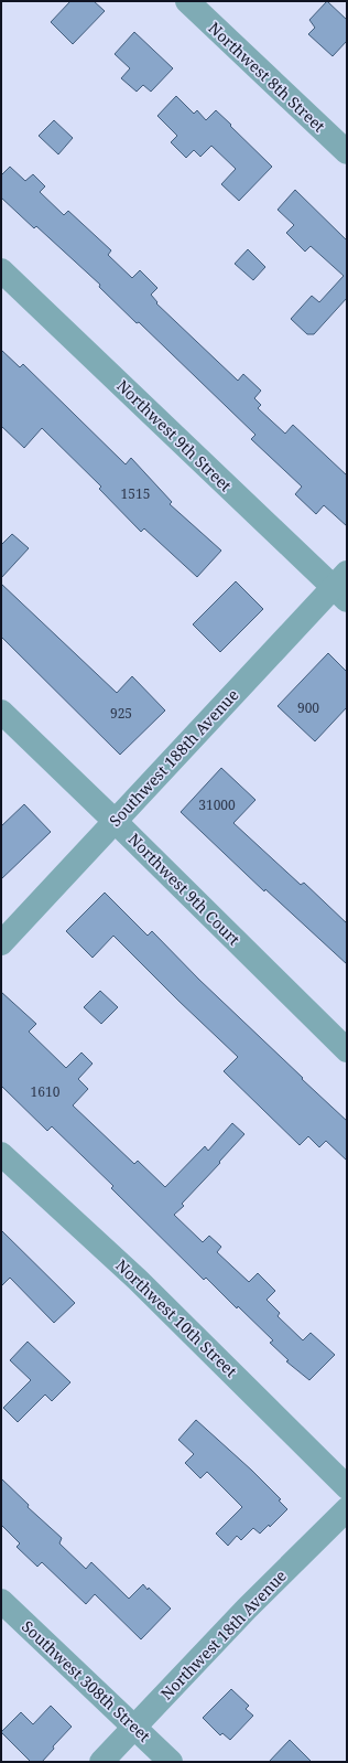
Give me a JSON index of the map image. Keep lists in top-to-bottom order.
{
  "streets": {
    "street": [
      "Northwest 8th Street",
      "Northwest 9th Street",
      "Southwest 188th Avenue",
      "Northwest 9th Court",
      "Northwest 10th Street",
      "Northwest 18th Avenue",
      "Southwest 308th Street"
    ]
  },
  "crossings": [
    ["Northwest 9th Street", "Southwest 188th Avenue"],
    ["Southwest 188th Avenue", "Northwest 9th Court"],
    ["Northwest 18th Avenue", "Southwest 308th Street"]
  ],
  "house_numbers": [
    "1515",
    "900",
    "925",
    "31000",
    "1610"
  ]
}
